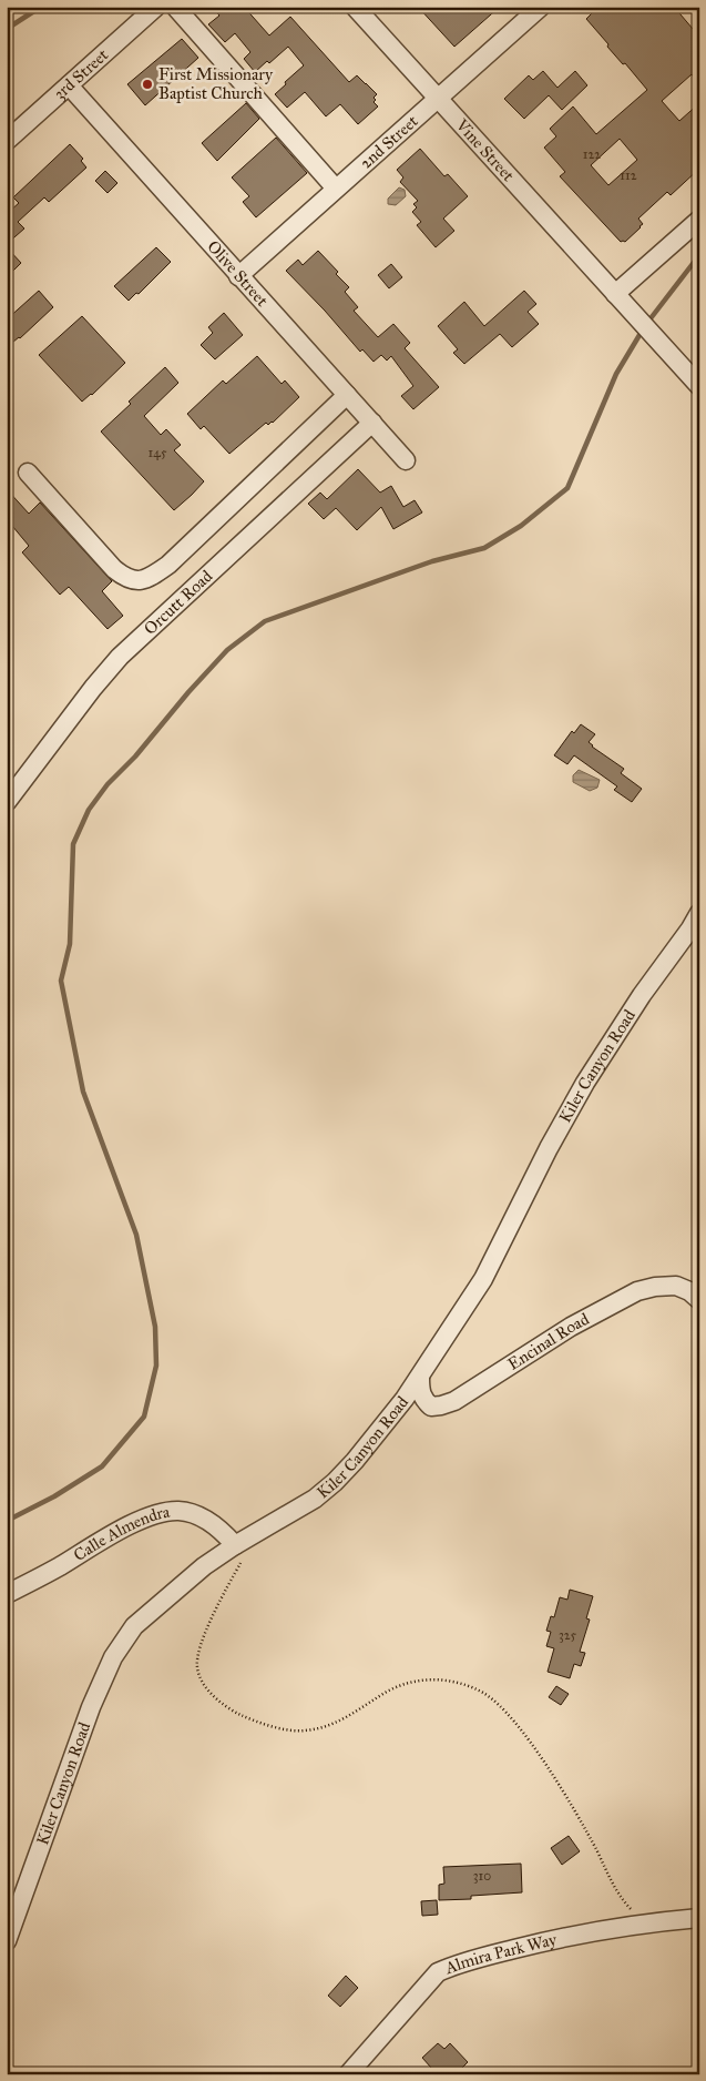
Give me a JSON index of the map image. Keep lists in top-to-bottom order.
{
  "streets": {
    "street": [
      "3rd Street",
      "2nd Street",
      "Vine Street",
      "Olive Street",
      "Orcutt Road",
      "Kiler Canyon Road",
      "Encinal Road",
      "Calle Almendra",
      "Almira Park Way"
    ]
  },
  "crossings": [
    ["3rd Street", "Olive Street"],
    ["2nd Street", "Vine Street"],
    ["2nd Street", "Olive Street"],
    ["Olive Street", "Orcutt Road"],
    ["Kiler Canyon Road", "Encinal Road"],
    ["Kiler Canyon Road", "Calle Almendra"]
  ],
  "places": ["First Missionary Baptist Church"],
  "house_numbers": [
    "122",
    "112",
    "145",
    "325",
    "310"
  ]
}
